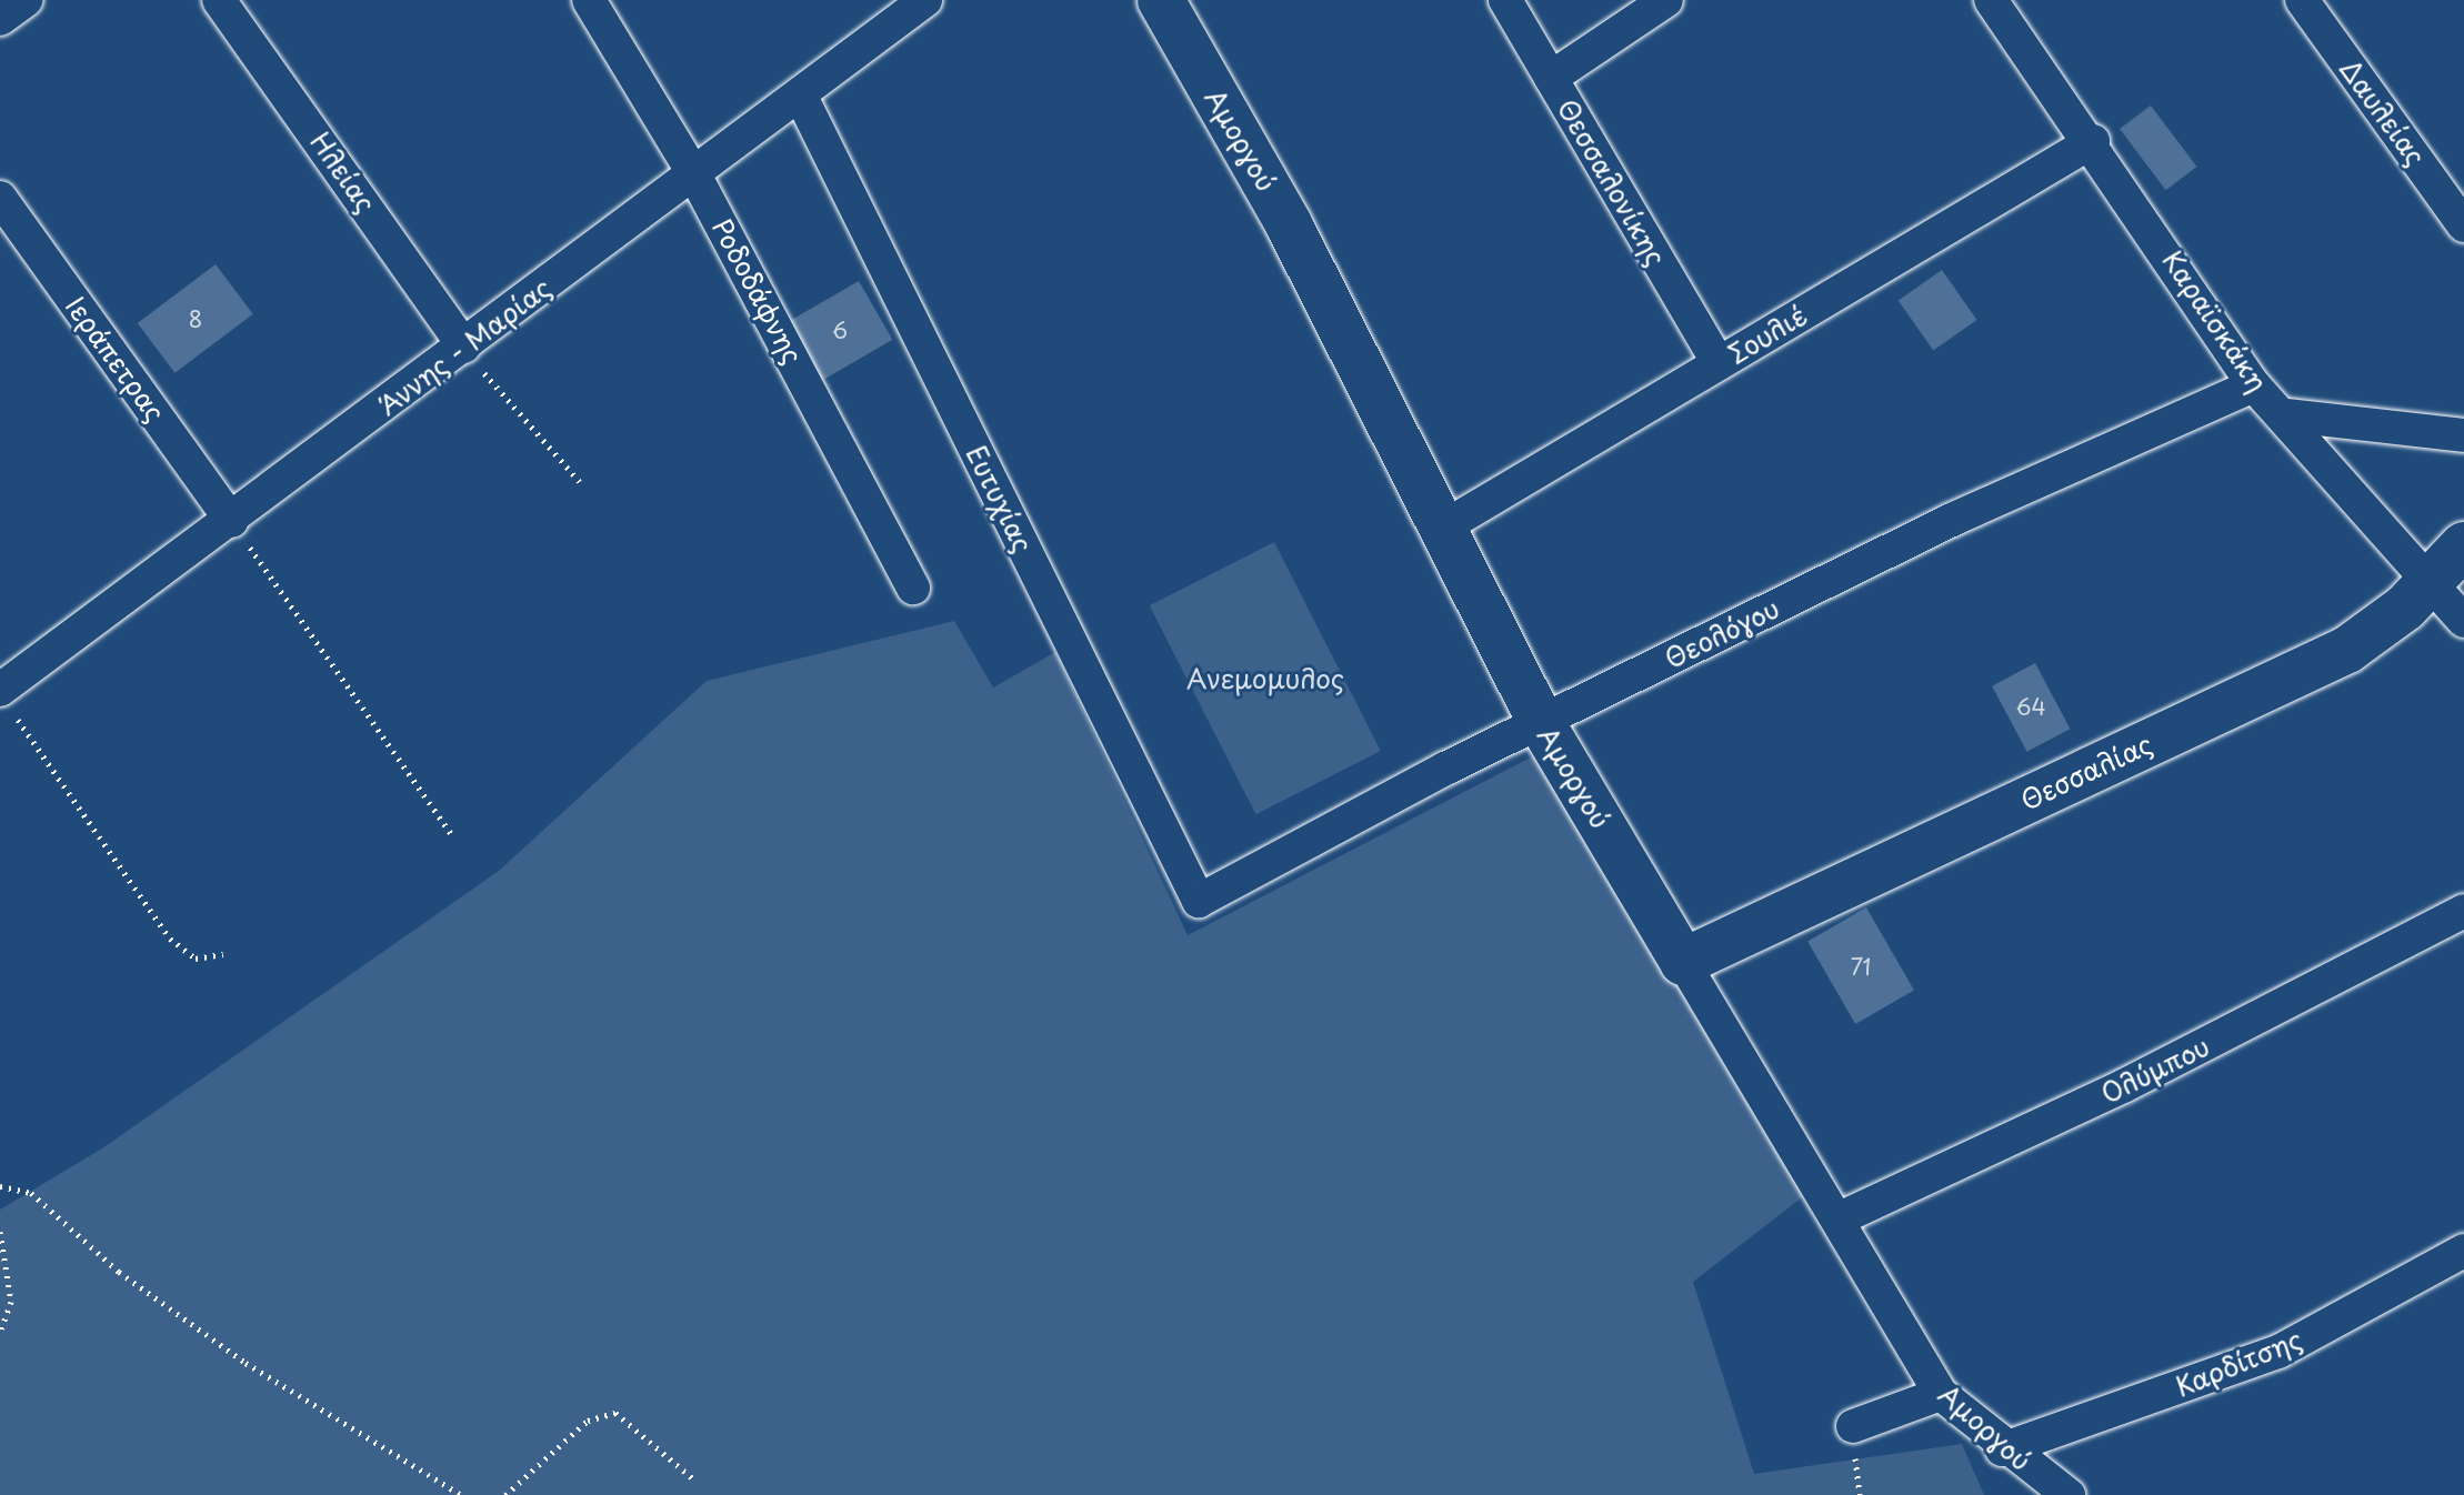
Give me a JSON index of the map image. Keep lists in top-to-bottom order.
{
  "streets": {
    "street": [
      "Δαυλείας",
      "Αμοργού",
      "Ηλείας",
      "Θεσσαλονίκης",
      "Ροδοδάφνης",
      "Καραϊσκάκη",
      "Σουλιέ",
      "Άννης - Μαρίας",
      "Ιεράπετρας",
      "Ευτυχίας",
      "Θεολόγου",
      "Θεσσαλίας",
      "Ολύμπου",
      "Καρδίτσης"
    ]
  },
  "crossings": [
    ["Αμοργού", "Σουλιέ"],
    ["Αμοργού", "Θεολόγου"],
    ["Αμοργού", "Θεσσαλίας"],
    ["Αμοργού", "Ολύμπου"],
    ["Αμοργού", "Καρδίτσης"],
    ["Ηλείας", "Άννης - Μαρίας"],
    ["Θεσσαλονίκης", "Σουλιέ"],
    ["Ροδοδάφνης", "Άννης - Μαρίας"],
    ["Καραϊσκάκη", "Σουλιέ"],
    ["Καραϊσκάκη", "Θεολόγου"],
    ["Καραϊσκάκη", "Θεσσαλίας"],
    ["Άννης - Μαρίας", "Ιεράπετρας"],
    ["Άννης - Μαρίας", "Ευτυχίας"],
    ["Ευτυχίας", "Θεολόγου"]
  ],
  "parks": ["Ανεμομυλος"],
  "house_numbers": [
    "8",
    "6",
    "64",
    "71"
  ]
}
